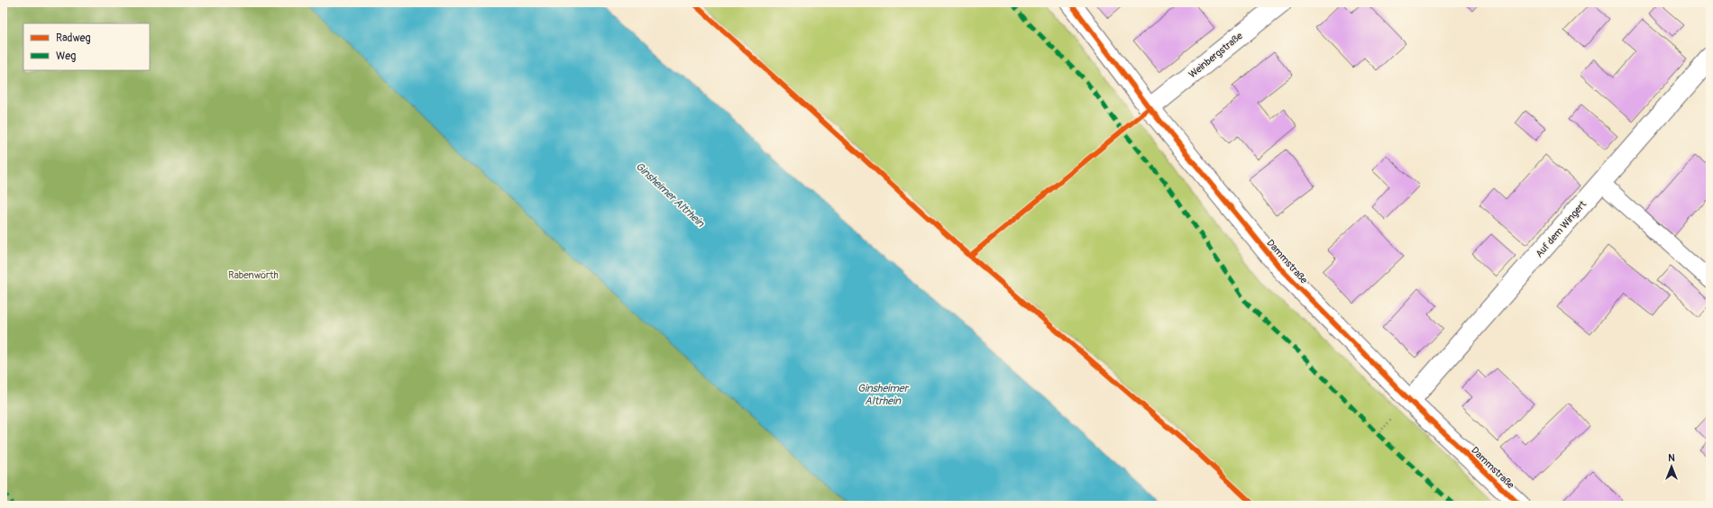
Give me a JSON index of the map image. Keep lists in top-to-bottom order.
{
  "streets": {
    "street": ["Weinbergstraße", "Auf dem Wingert", "Dammstraße"]
  },
  "crossings": [
    ["Weinbergstraße", "Dammstraße"],
    ["Auf dem Wingert", "Dammstraße"]
  ],
  "water": ["Ginsheimer Altrhein"],
  "parks": ["Rabenwörth"],
  "legend": ["Radweg", "Weg"],
  "north": "top"
}
